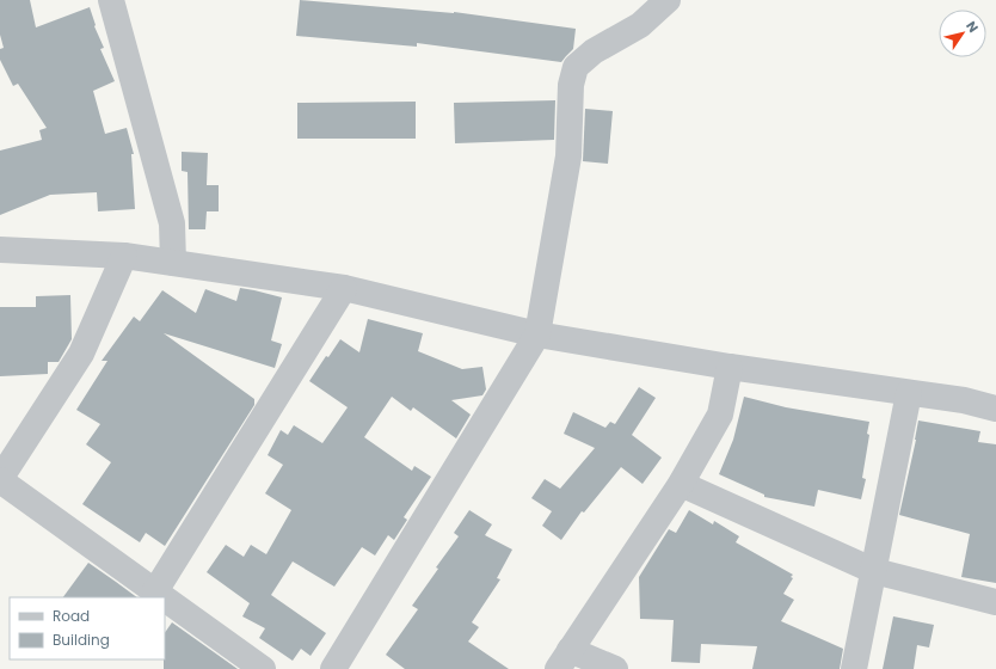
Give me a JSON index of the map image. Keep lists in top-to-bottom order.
{
  "legend": ["Road", "Building"],
  "north": "top right"
}
